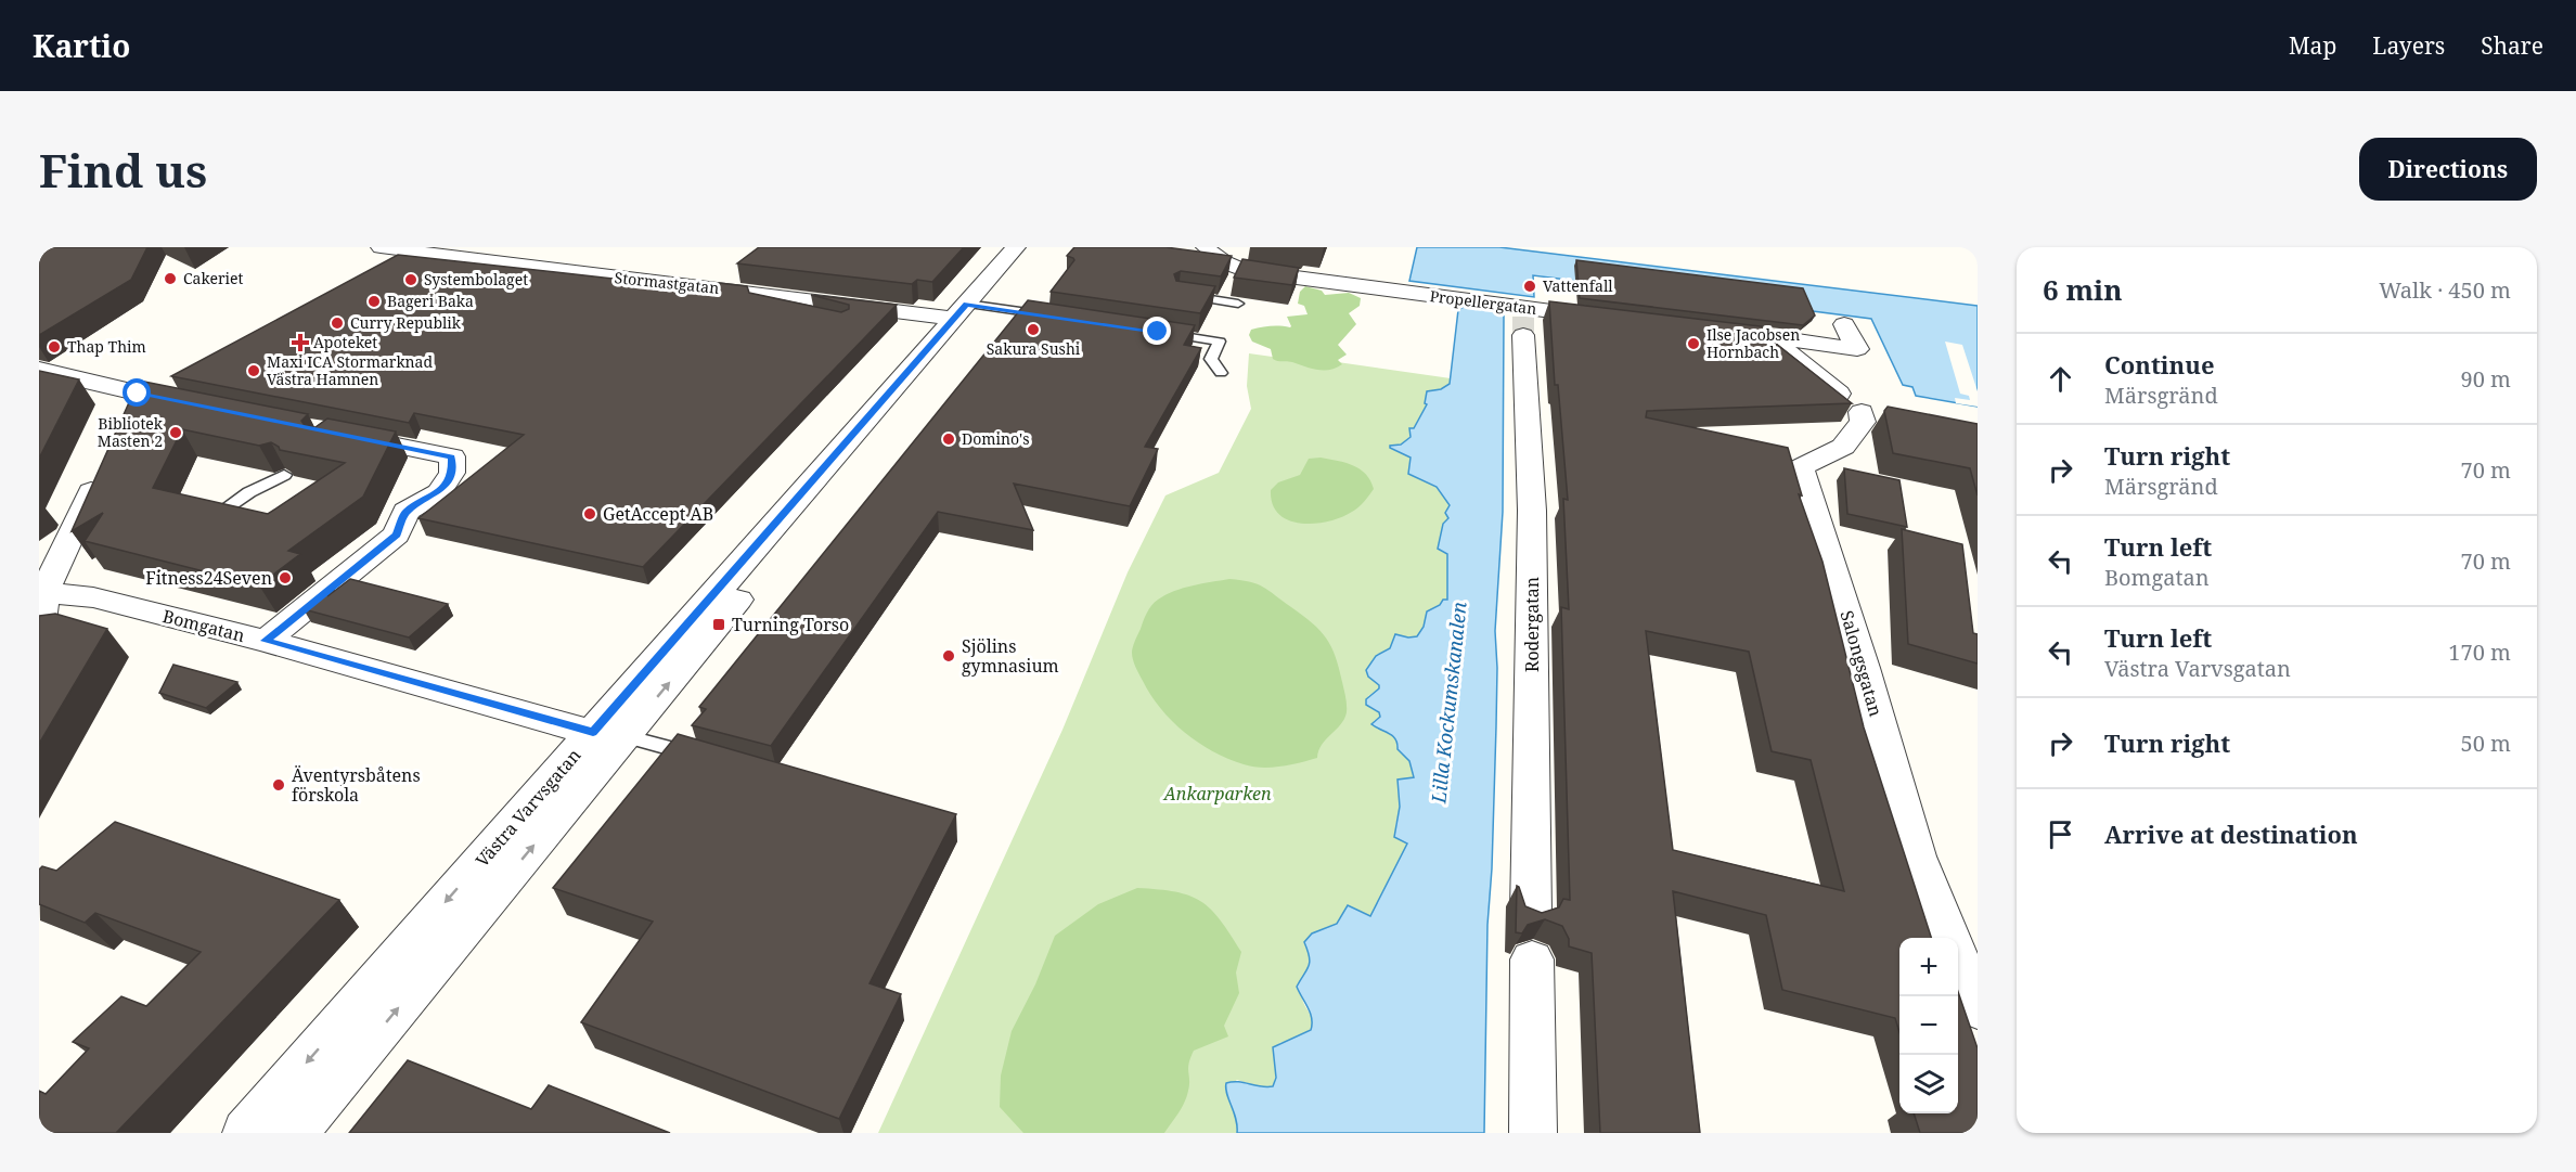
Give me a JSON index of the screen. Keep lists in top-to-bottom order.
{
  "streets": {
    "street": [
      "Stormastgatan",
      "Propellergatan",
      "Rodergatan",
      "Bomgatan",
      "Salongsgatan",
      "Västra Varvsgatan"
    ]
  },
  "crossings": [
    ["Stormastgatan", "Västra Varvsgatan"],
    ["Propellergatan", "Rodergatan"],
    ["Bomgatan", "Västra Varvsgatan"]
  ],
  "water": ["Lilla Kockumskanalen"],
  "parks": ["Ankarparken"],
  "places": {
    "other": [
      "Cakeriet",
      "Systembolaget",
      "Vattenfall",
      "Bageri Baka",
      "Curry Republik",
      "Sakura Sushi",
      "Ilse Jacobsen Hornbach",
      "Thap Thim",
      "Maxi ICA Stormarknad Västra Hamnen",
      "Bibliotek Masten 2",
      "Domino's",
      "GetAccept AB",
      "Fitness24Seven",
      "Sjölins gymnasium",
      "Äventyrsbåtens förskola"
    ],
    "health": ["Apoteket"],
    "transit": ["Turning Torso"]
  },
  "page": {
    "header": "Kartio",
    "nav": ["Map", "Layers", "Share"],
    "buttons": "Directions",
    "title": "Find us",
    "heading": ["6 min", "Walk · 450 m"],
    "list": [
      ["Continue", "Märsgränd", "90 m"],
      ["Turn right", "Märsgränd", "70 m"],
      ["Turn left", "Bomgatan", "70 m"],
      ["Turn left", "Västra Varvsgatan", "170 m"],
      ["Turn right", "50 m"],
      "Arrive at destination"
    ],
    "map_buttons": ["+", "−"]
  }
}
